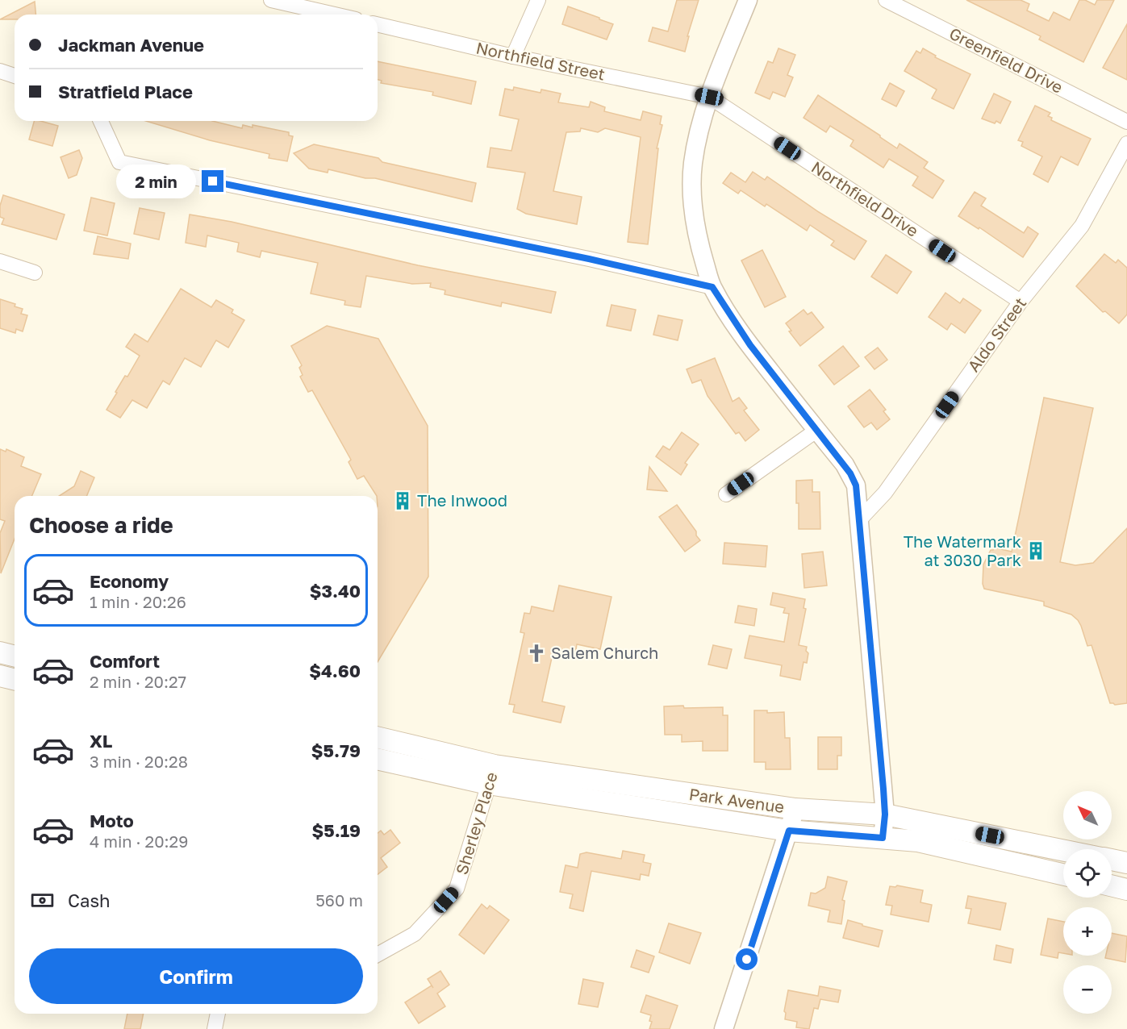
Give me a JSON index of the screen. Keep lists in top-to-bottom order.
{
  "streets": {
    "main road": ["Park Avenue"],
    "street": [
      "Greenfield Drive",
      "Northfield Street",
      "Northfield Drive",
      "Aldo Street",
      "Sherley Place"
    ]
  },
  "crossings": [
    ["Northfield Street", "Northfield Drive"],
    ["Northfield Drive", "Aldo Street"],
    ["Park Avenue", "Sherley Place"]
  ],
  "places": {
    "building": ["The Inwood", "The Watermark at 3030 Park"],
    "church": ["Salem Church"]
  },
  "north": "top left",
  "page": {
    "banner": ["Jackman Avenue", "Stratfield Place"],
    "bubble": "2 min",
    "heading": "Choose a ride",
    "list": [
      {
        "name": "Economy",
        "note": "1 min · 20:26",
        "value": "$3.40"
      },
      {
        "name": "Comfort",
        "note": "2 min · 20:27",
        "value": "$4.60"
      },
      {
        "name": "XL",
        "note": "3 min · 20:28",
        "value": "$5.79"
      },
      {
        "name": "Moto",
        "note": "4 min · 20:29",
        "value": "$5.19"
      }
    ],
    "map_buttons": ["+", "−"],
    "pay": ["Cash", "560 m"],
    "buttons": "Confirm"
  }
}
